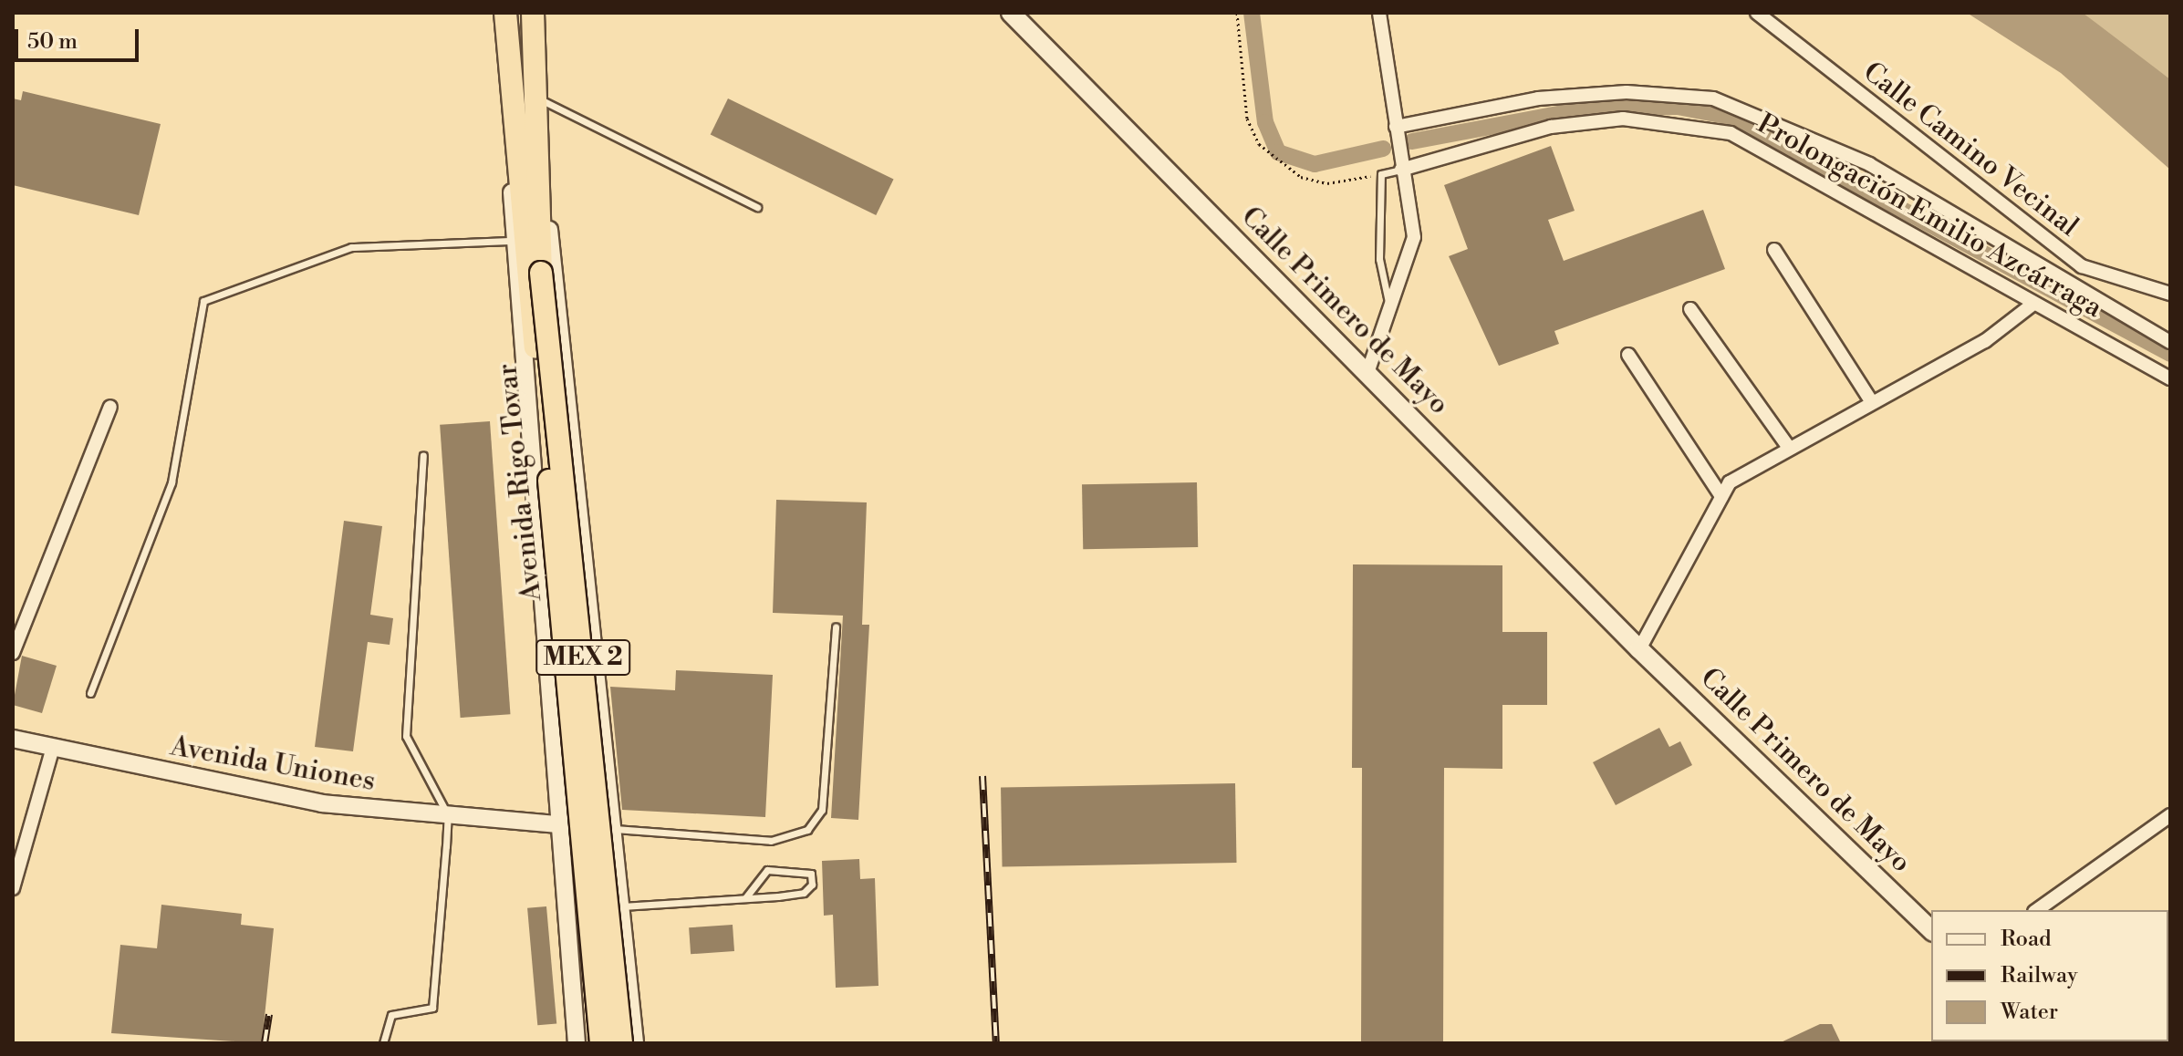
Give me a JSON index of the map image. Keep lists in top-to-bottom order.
{
  "streets": {
    "highway": ["Avenida Rigo Tovar", "MEX 2"],
    "main road": ["Calle Primero de Mayo"],
    "street": ["Calle Camino Vecinal", "Prolongación Emilio Azcárraga", "Avenida Uniones"]
  },
  "crossings": [
    ["Avenida Rigo Tovar", "Avenida Uniones"]
  ],
  "legend": ["Road", "Railway", "Water"],
  "scale_bar": "50 m"
}
